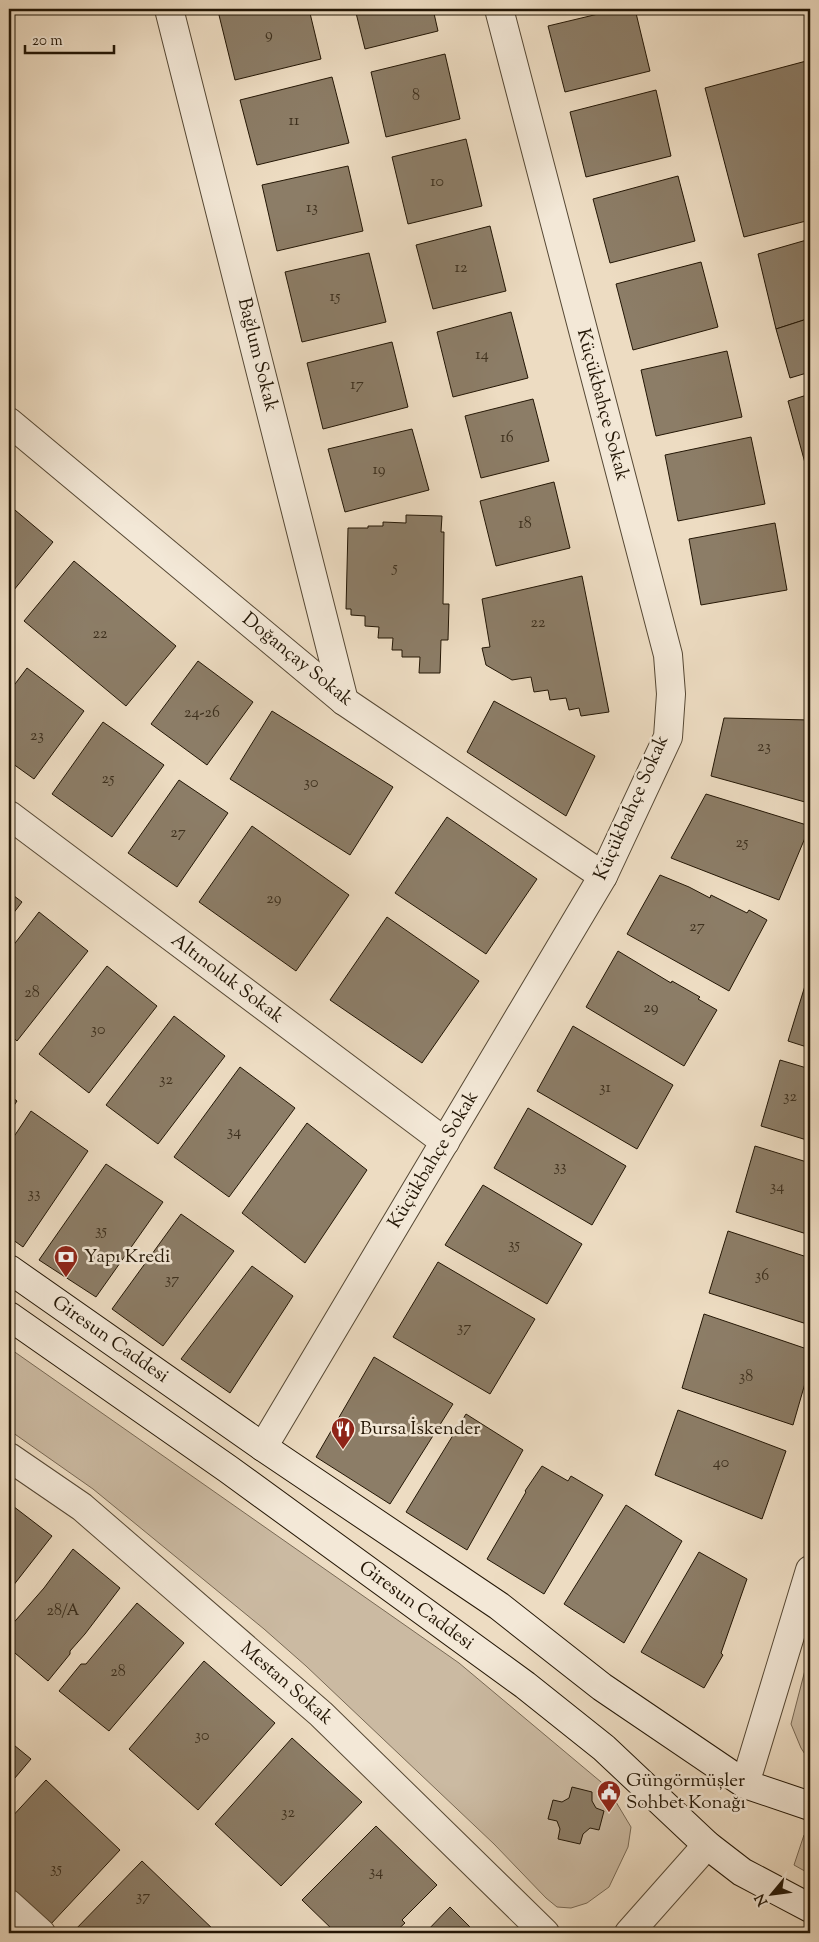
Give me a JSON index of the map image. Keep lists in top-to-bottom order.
{
  "streets": {
    "street": [
      "Bağlum Sokak",
      "Küçükbahçe Sokak",
      "Doğançay Sokak",
      "Altınoluk Sokak",
      "Giresun Caddesi",
      "Mestan Sokak"
    ]
  },
  "crossings": [
    ["Bağlum Sokak", "Doğançay Sokak"],
    ["Küçükbahçe Sokak", "Doğançay Sokak"],
    ["Küçükbahçe Sokak", "Altınoluk Sokak"],
    ["Küçükbahçe Sokak", "Giresun Caddesi"]
  ],
  "places": {
    "bank": ["Yapı Kredi"],
    "restaurant": ["Bursa İskender"],
    "public building": ["Güngörmüşler Sohbet Konağı"]
  },
  "house_numbers": [
    "9",
    "8",
    "11",
    "10",
    "13",
    "12",
    "15",
    "14",
    "17",
    "16",
    "19",
    "18",
    "5",
    "22",
    "22",
    "24-26",
    "23",
    "23",
    "25",
    "30",
    "27",
    "25",
    "29",
    "27",
    "28",
    "29",
    "30",
    "32",
    "31",
    "32",
    "34",
    "33",
    "34",
    "33",
    "35",
    "35",
    "36",
    "37",
    "37",
    "38",
    "40",
    "28/A",
    "28",
    "30",
    "32",
    "35",
    "34",
    "37"
  ],
  "scale_bar": "20 m",
  "north": "bottom left"
}
